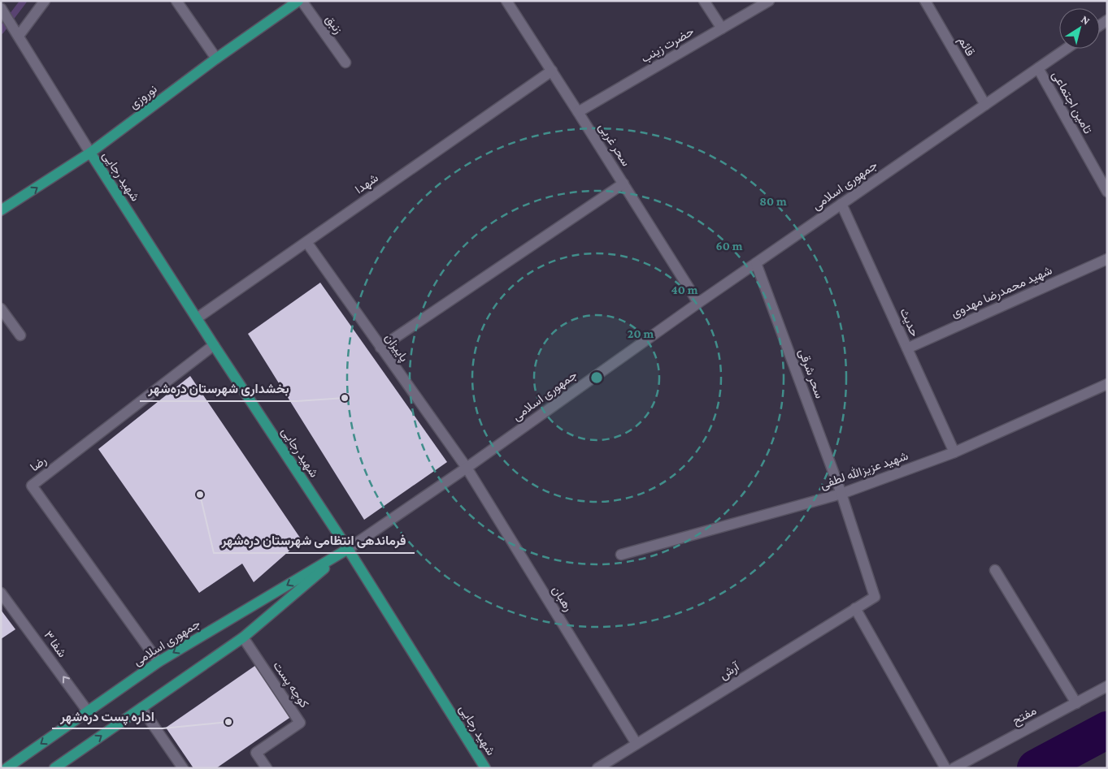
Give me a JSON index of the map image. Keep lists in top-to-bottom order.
{
  "streets": {
    "main road": ["نوروزی", "شهید رجایی", "جمهوری اسلامی"],
    "street": [
      "زنبق",
      "حضرت زینب",
      "قائم",
      "تامین اجتماعی",
      "سحر غربی",
      "شهدا",
      "شهید محمدرضا مهدوی",
      "حدیث",
      "پاییزان",
      "سحر شرقی",
      "رضا",
      "شهید عزیزالله لطفی",
      "رهبان",
      "شفا ۳",
      "آرش",
      "کوچه پست",
      "مفتح"
    ]
  },
  "crossings": [
    ["حضرت زینب", "سحر غربی"],
    ["قائم", "جمهوری اسلامی"],
    ["نوروزی", "شهید رجایی"],
    ["تامین اجتماعی", "جمهوری اسلامی"],
    ["سحر غربی", "شهدا"],
    ["سحر غربی", "جمهوری اسلامی"],
    ["شهید رجایی", "شهدا"],
    ["شهید رجایی", "جمهوری اسلامی"],
    ["شهید رجایی", "رضا"],
    ["شهدا", "پاییزان"],
    ["جمهوری اسلامی", "حدیث"],
    ["جمهوری اسلامی", "پاییزان"],
    ["جمهوری اسلامی", "سحر شرقی"],
    ["جمهوری اسلامی", "رضا"],
    ["جمهوری اسلامی", "رهبان"],
    ["جمهوری اسلامی", "شفا ۳"],
    ["جمهوری اسلامی", "کوچه پست"],
    ["شهید محمدرضا مهدوی", "حدیث"],
    ["حدیث", "شهید عزیزالله لطفی"],
    ["پاییزان", "رهبان"],
    ["سحر شرقی", "شهید عزیزالله لطفی"],
    ["سحر شرقی", "آرش"],
    ["رهبان", "آرش"]
  ],
  "one_way": ["شفا ۳"],
  "places": ["بخشداری شهرستان دره‌شهر", "فرماندهی انتظامی شهرستان دره‌شهر", "اداره پست دره‌شهر"],
  "north": "top right",
  "rings": [
    "80 m",
    "60 m",
    "40 m",
    "20 m"
  ]
}
